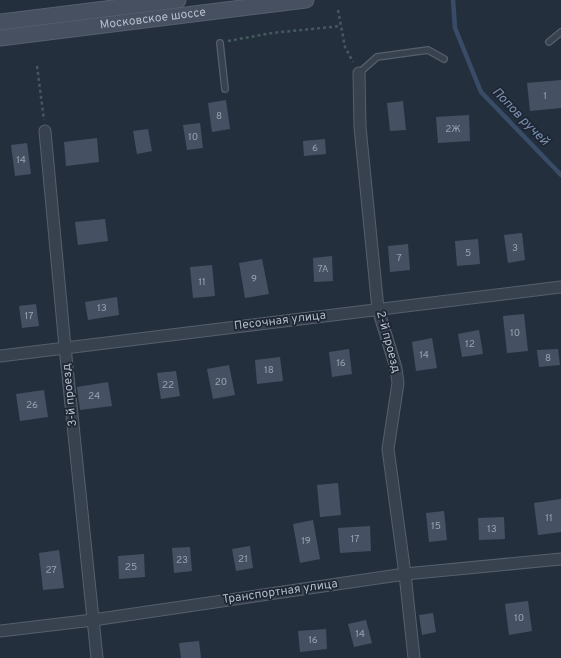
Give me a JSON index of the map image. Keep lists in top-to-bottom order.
{
  "streets": {
    "main road": ["Московское шоссе"],
    "street": [
      "Песочная улица",
      "2-й проезд",
      "3-й проезд",
      "Транспортная улица"
    ]
  },
  "crossings": [
    ["Песочная улица", "2-й проезд"],
    ["Песочная улица", "3-й проезд"],
    ["2-й проезд", "Транспортная улица"],
    ["3-й проезд", "Транспортная улица"]
  ],
  "water": ["Попов ручей"],
  "house_numbers": [
    "1",
    "8",
    "2Ж",
    "10",
    "6",
    "14",
    "3",
    "5",
    "7",
    "7А",
    "9",
    "11",
    "13",
    "17",
    "10",
    "12",
    "14",
    "8",
    "16",
    "18",
    "20",
    "22",
    "24",
    "26",
    "11",
    "15",
    "13",
    "17",
    "19",
    "21",
    "23",
    "25",
    "27",
    "10",
    "14",
    "16"
  ]
}
